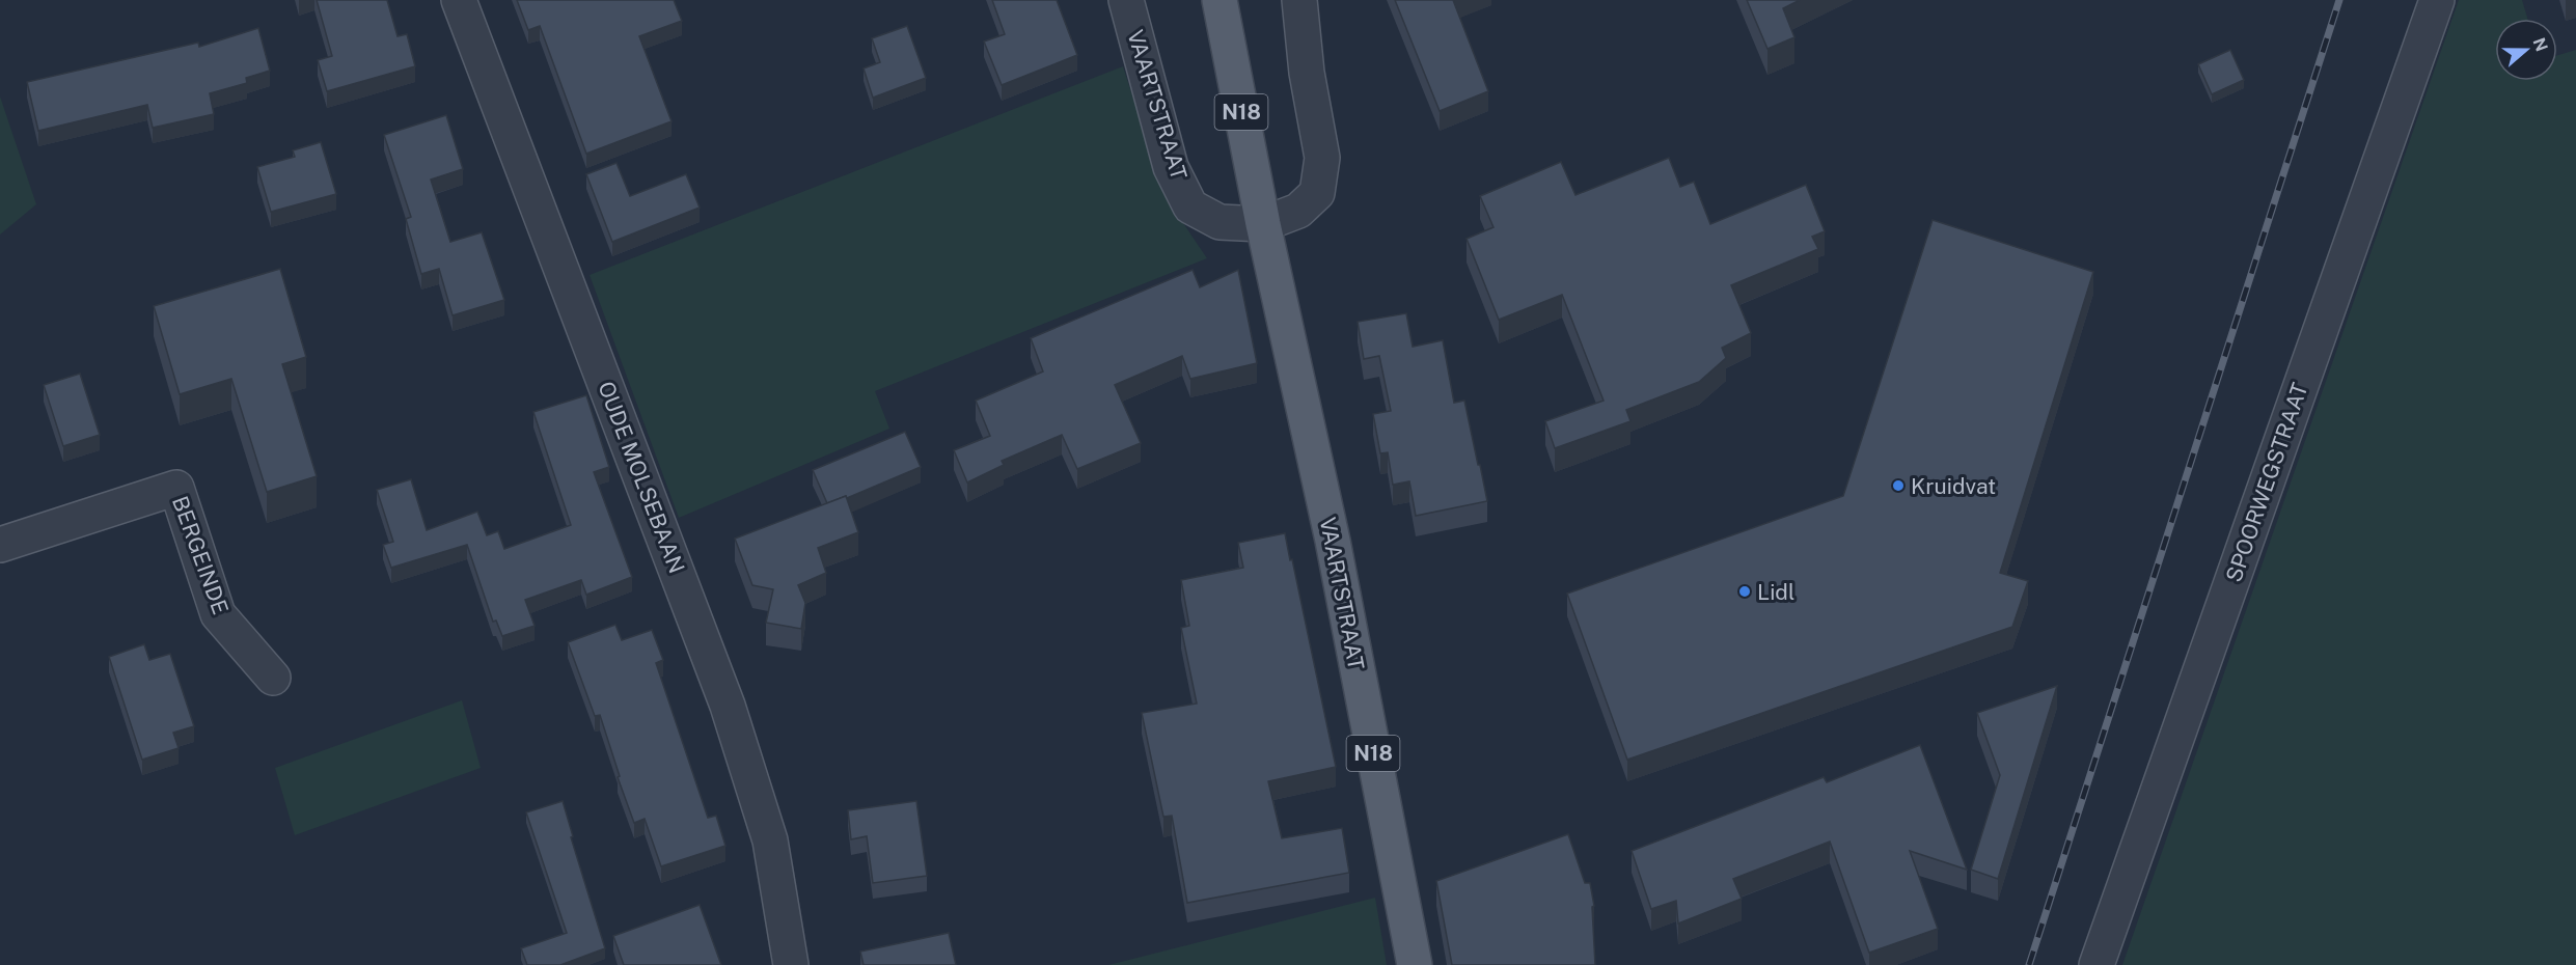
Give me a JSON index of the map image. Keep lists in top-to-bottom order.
{
  "streets": {
    "main road": ["VAARTSTRAAT", "N18"],
    "street": ["OUDE MOLSEBAAN", "SPOORWEGSTRAAT", "BERGEINDE"]
  },
  "places": ["Kruidvat", "Lidl"],
  "north": "right"
}
